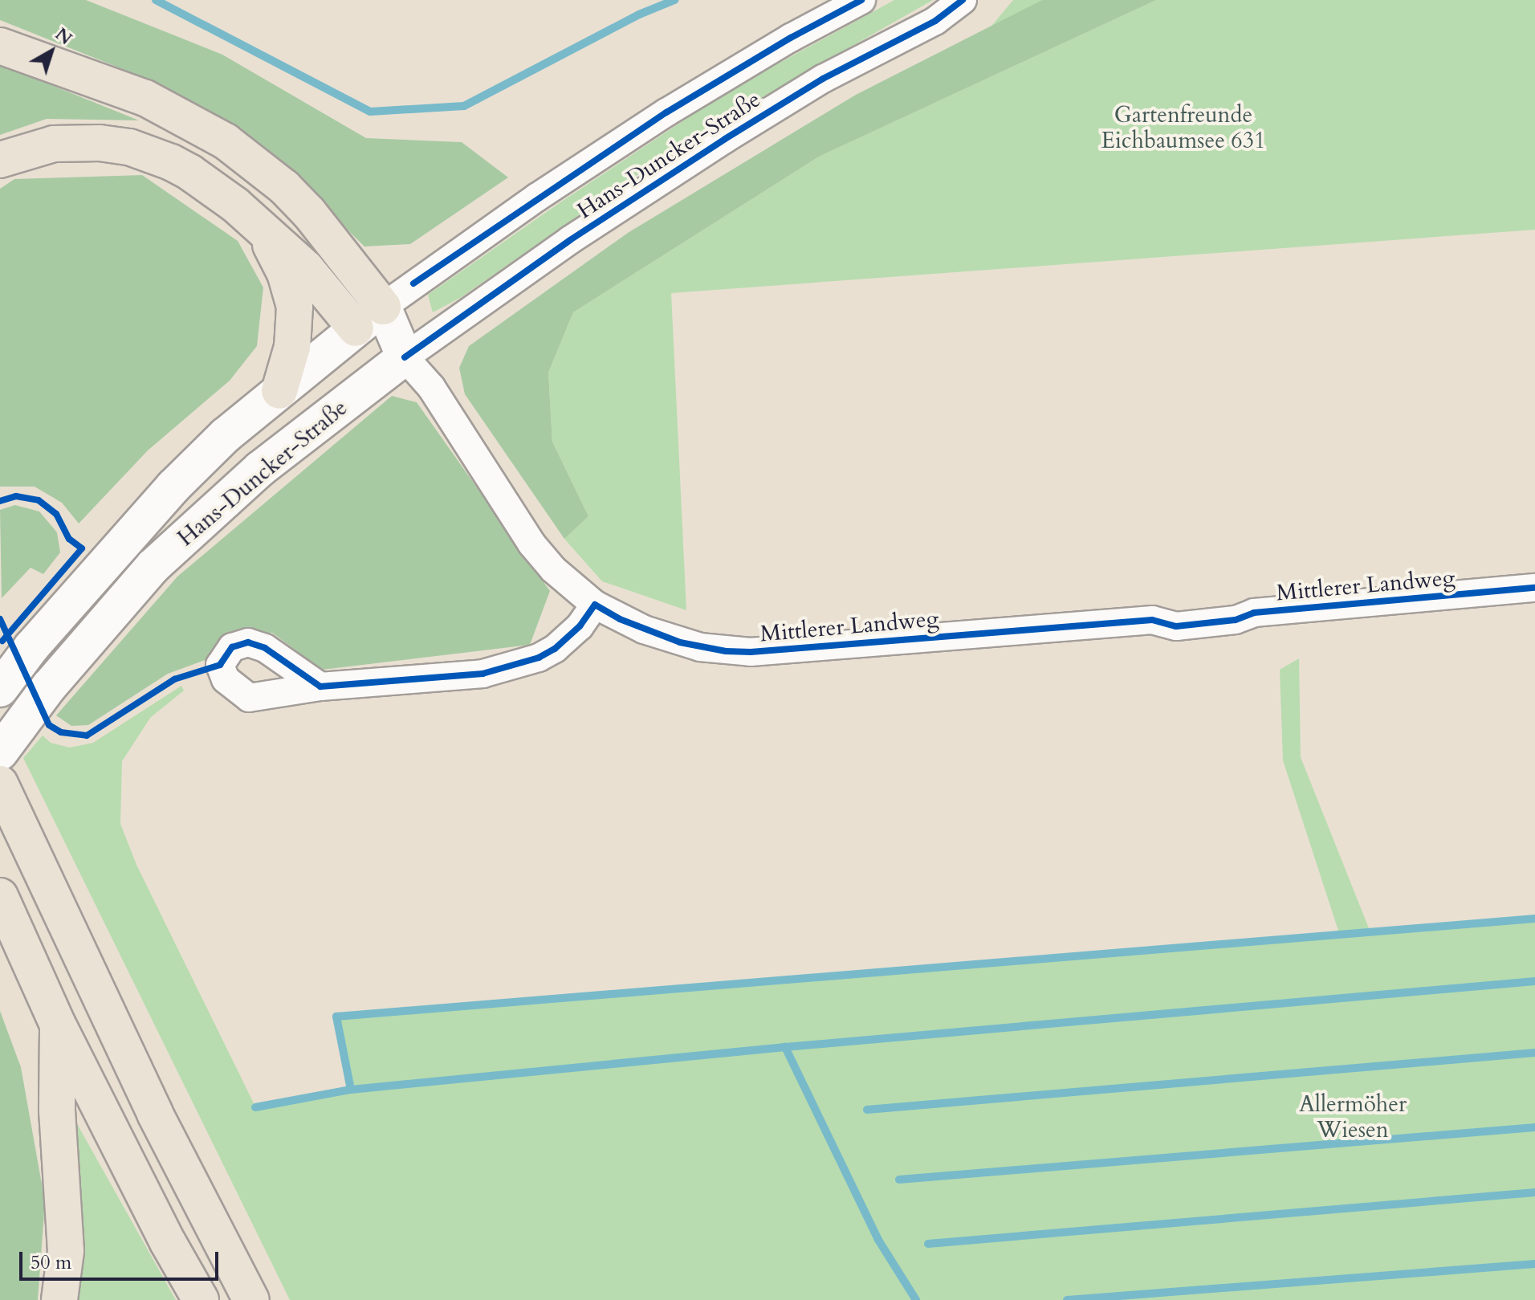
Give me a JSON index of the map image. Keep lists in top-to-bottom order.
{
  "streets": {
    "street": ["Hans-Duncker-Straße", "Mittlerer Landweg"]
  },
  "crossings": [
    ["Hans-Duncker-Straße", "Mittlerer Landweg"]
  ],
  "parks": ["Gartenfreunde Eichbaumsee 631", "Allermöher Wiesen"],
  "scale_bar": "50 m",
  "north": "top right"
}
